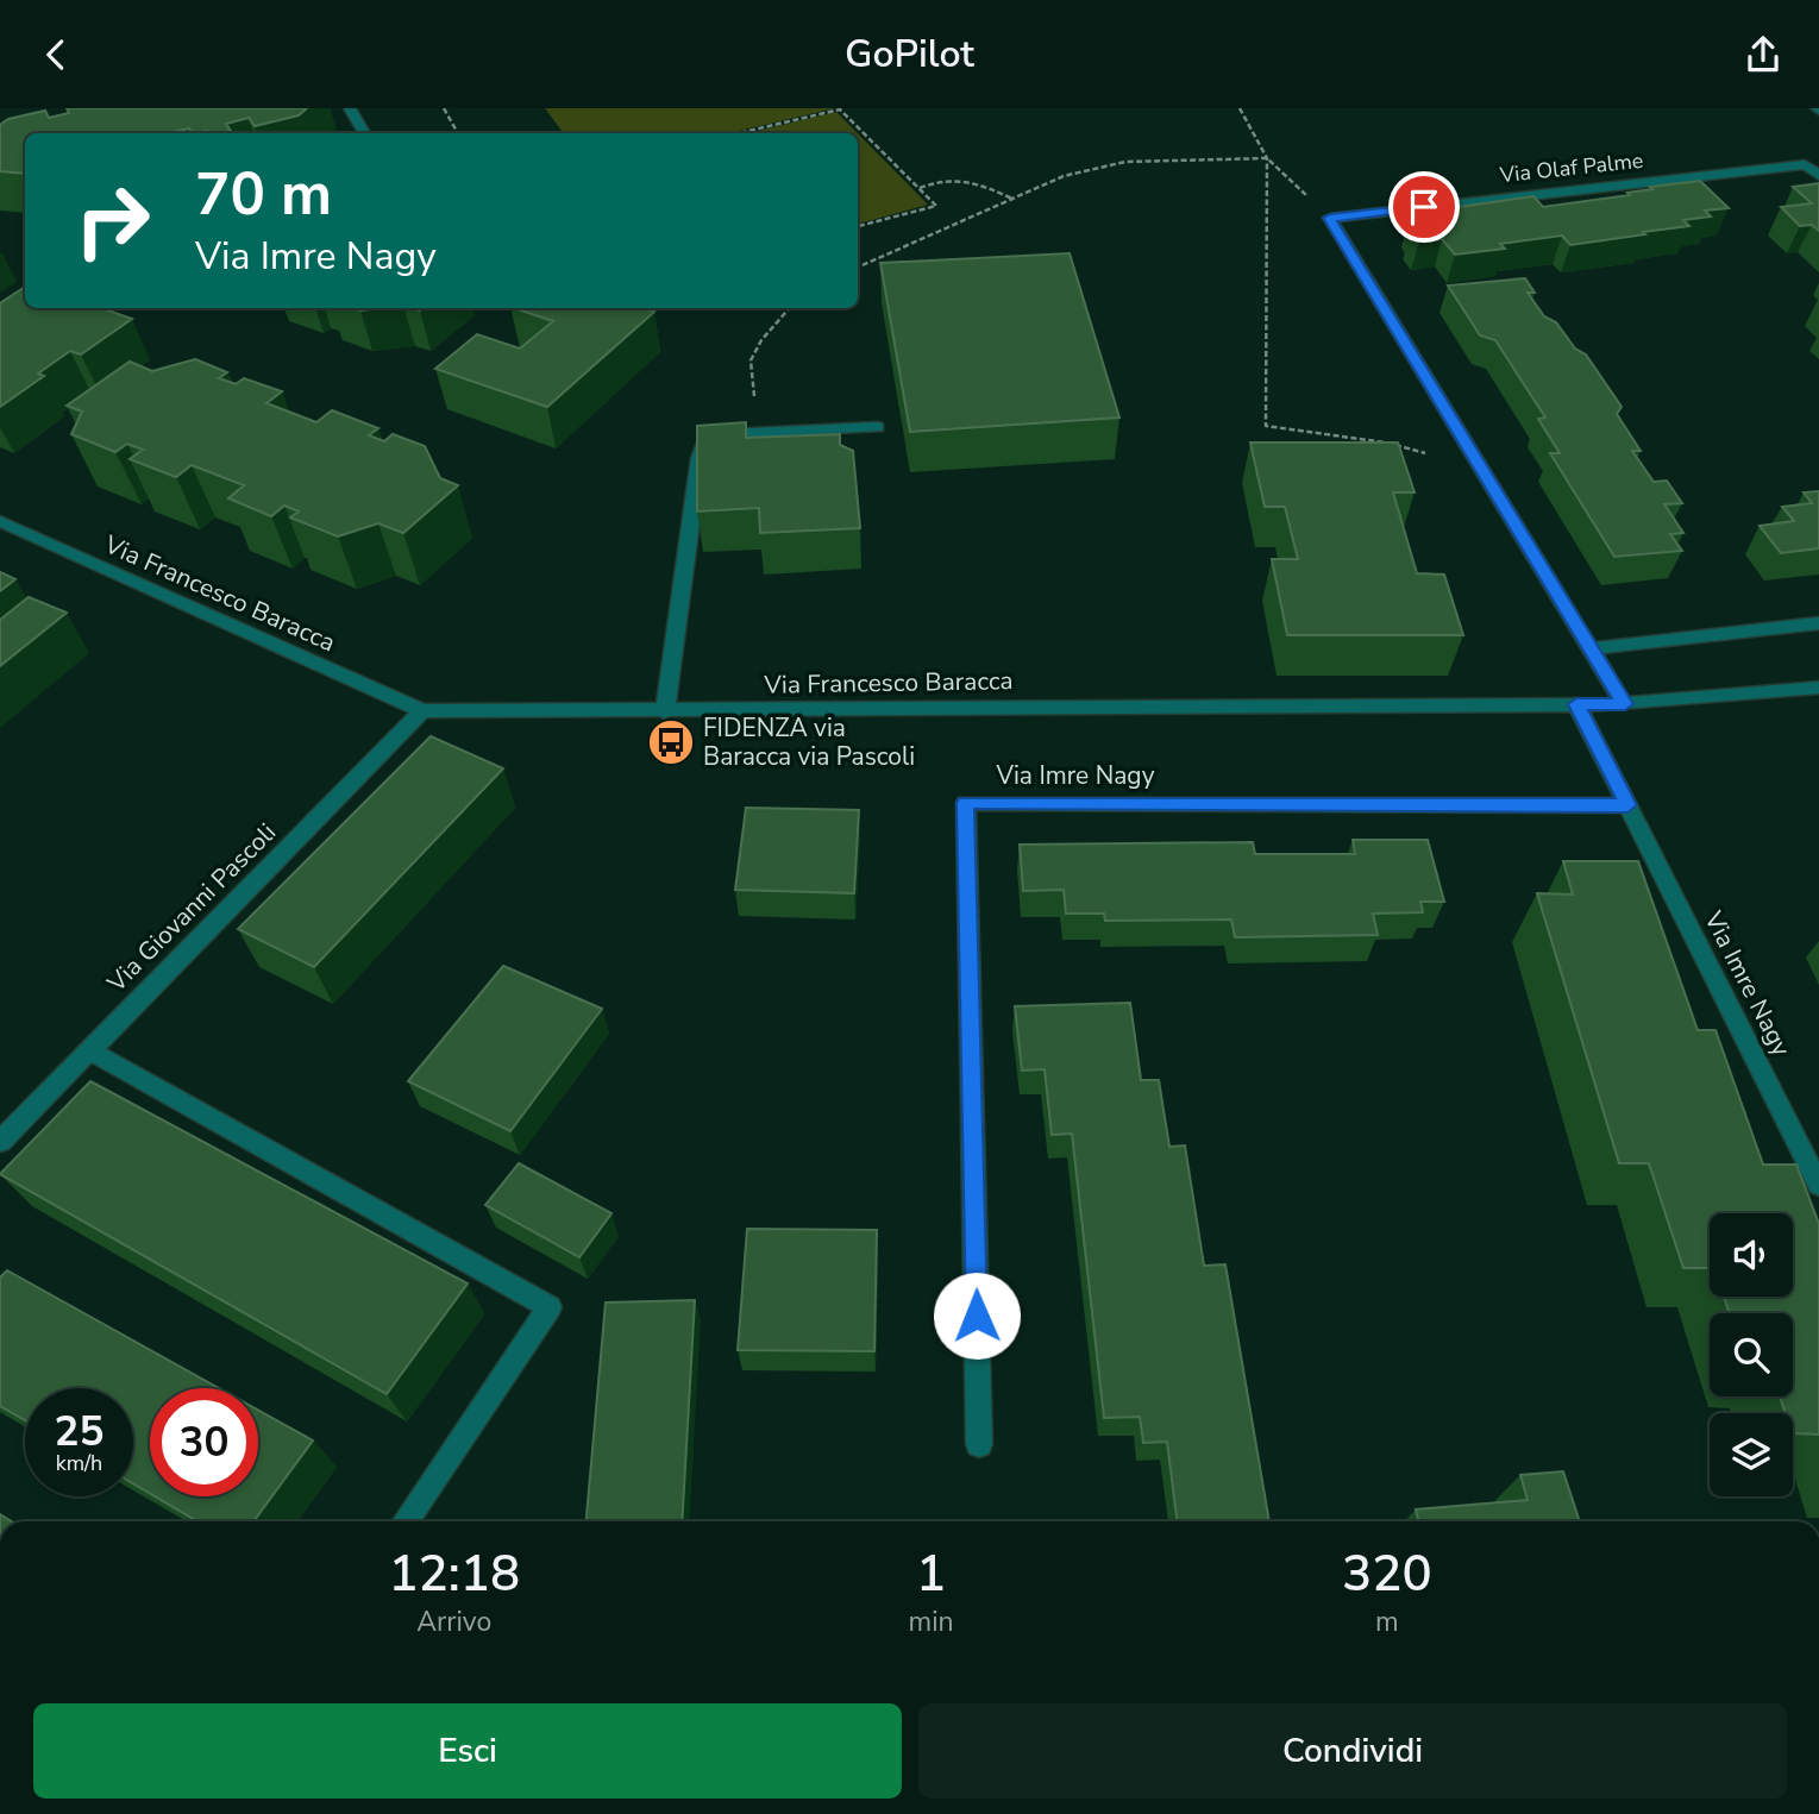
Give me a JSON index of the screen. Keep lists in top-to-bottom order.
{
  "streets": {
    "street": [
      "Via Olaf Palme",
      "Via Francesco Baracca",
      "Via Imre Nagy",
      "Via Giovanni Pascoli"
    ]
  },
  "crossings": [
    ["Via Francesco Baracca", "Via Imre Nagy"],
    ["Via Francesco Baracca", "Via Giovanni Pascoli"]
  ],
  "places": {
    "bus stop": ["FIDENZA via Baracca via Pascoli"]
  },
  "page": {
    "header": "GoPilot",
    "turn": ["70 m", "Via Imre Nagy"],
    "speed": "25 km/h",
    "limit": "30",
    "eta": [
      "12:18",
      "Arrivo",
      "1",
      "min",
      "320",
      "m"
    ],
    "buttons": ["Esci", "Condividi"]
  }
}
